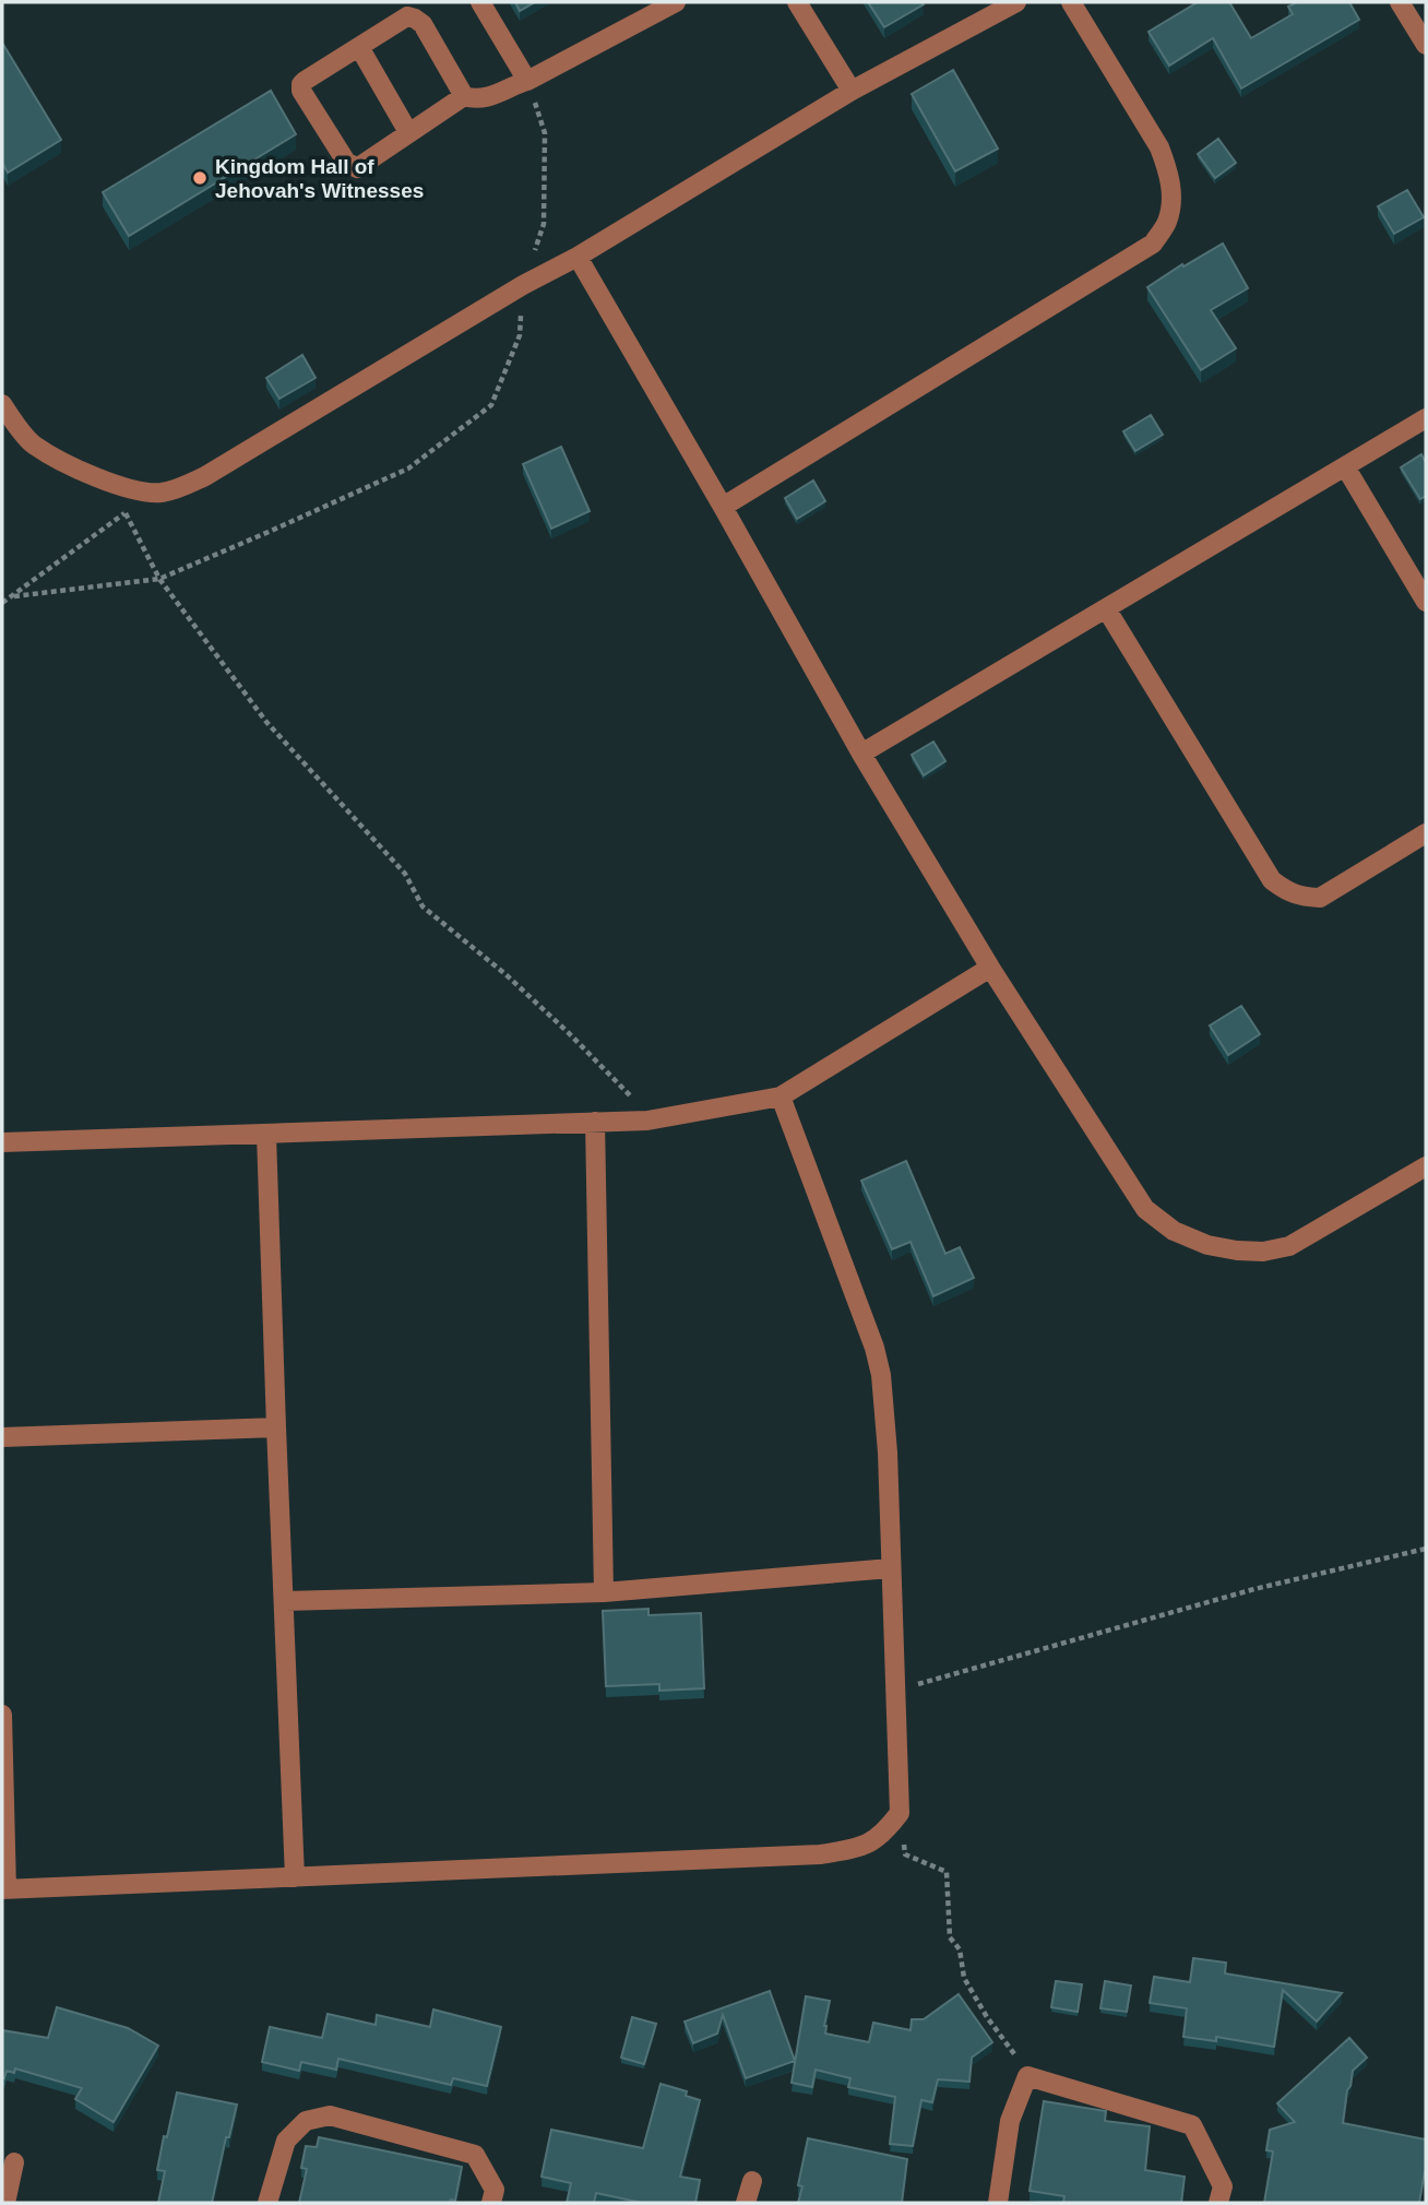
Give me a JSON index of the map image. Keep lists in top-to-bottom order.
{
  "places": ["Kingdom Hall of Jehovah's Witnesses"]
}
